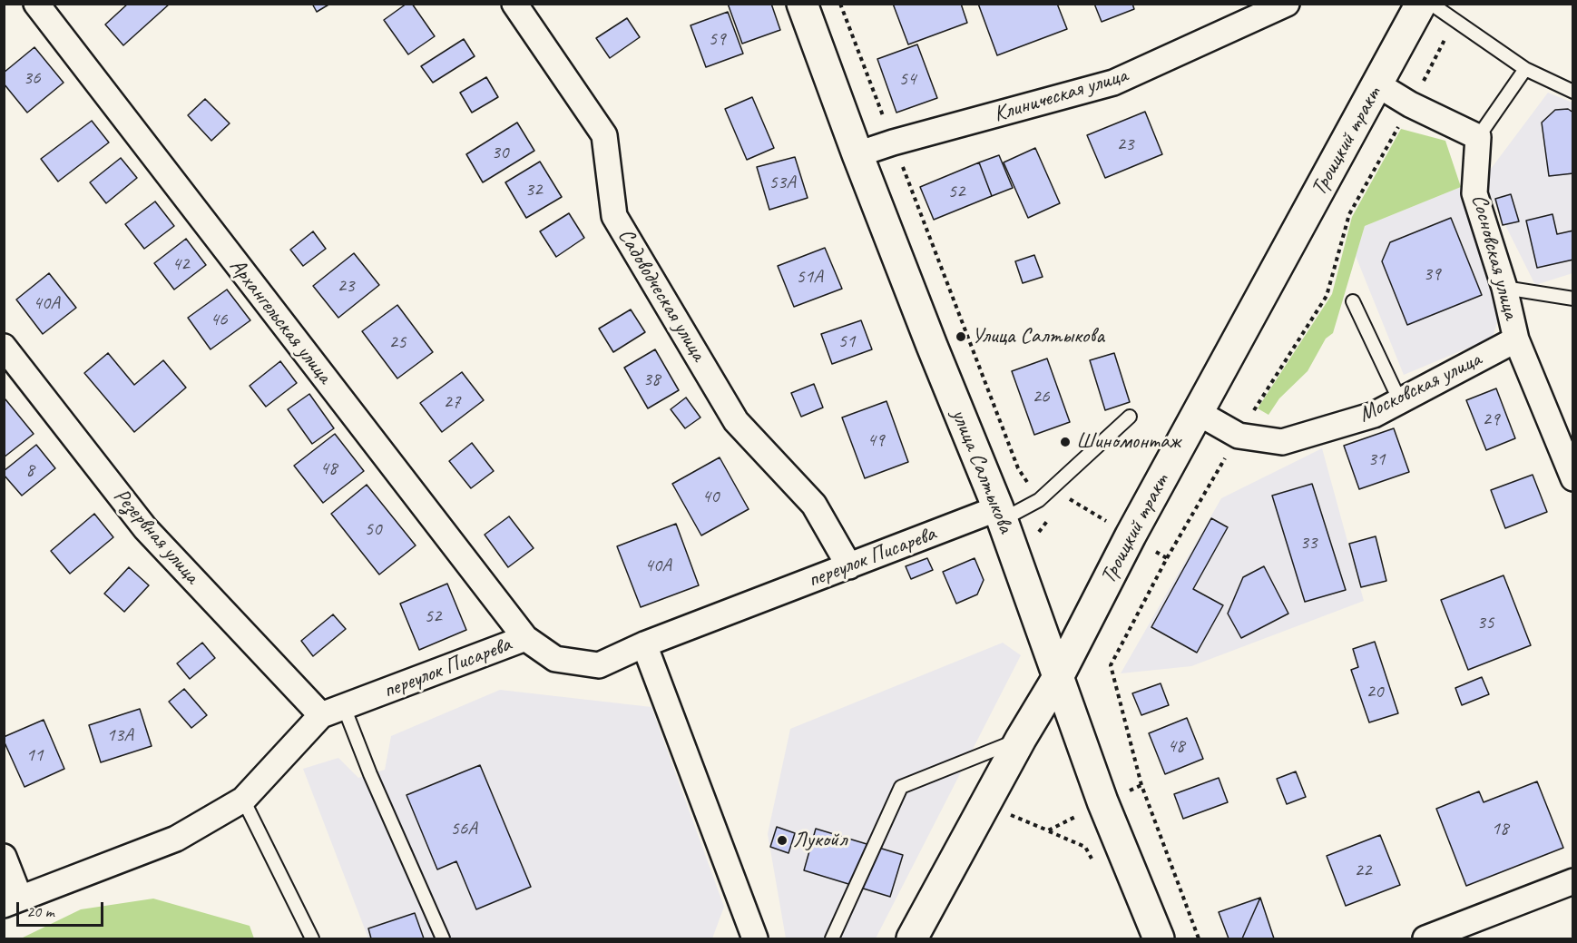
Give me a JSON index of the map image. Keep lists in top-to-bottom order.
{
  "streets": {
    "main road": ["Троицкий тракт", "улица Салтыкова"],
    "street": [
      "Клиническая улица",
      "Сосновская улица",
      "Садоводческая улица",
      "Архангельская улица",
      "Московская улица",
      "Резервная улица",
      "переулок Писарева"
    ]
  },
  "crossings": [
    ["Клиническая улица", "улица Салтыкова"],
    ["Троицкий тракт", "Московская улица"],
    ["Троицкий тракт", "улица Салтыкова"],
    ["Сосновская улица", "Московская улица"],
    ["Садоводческая улица", "переулок Писарева"],
    ["Архангельская улица", "переулок Писарева"],
    ["улица Салтыкова", "переулок Писарева"],
    ["Резервная улица", "переулок Писарева"]
  ],
  "places": ["Улица Салтыкова", "Шиномонтаж", "Лукойл"],
  "house_numbers": [
    "59",
    "36",
    "54",
    "23",
    "30",
    "53А",
    "32",
    "52",
    "42",
    "39",
    "51А",
    "23",
    "40А",
    "46",
    "51",
    "25",
    "38",
    "26",
    "27",
    "29",
    "49",
    "31",
    "48",
    "8",
    "40",
    "50",
    "33",
    "40А",
    "52",
    "35",
    "20",
    "13А",
    "48",
    "11",
    "56А",
    "18",
    "22"
  ],
  "scale_bar": "20 m"
}
